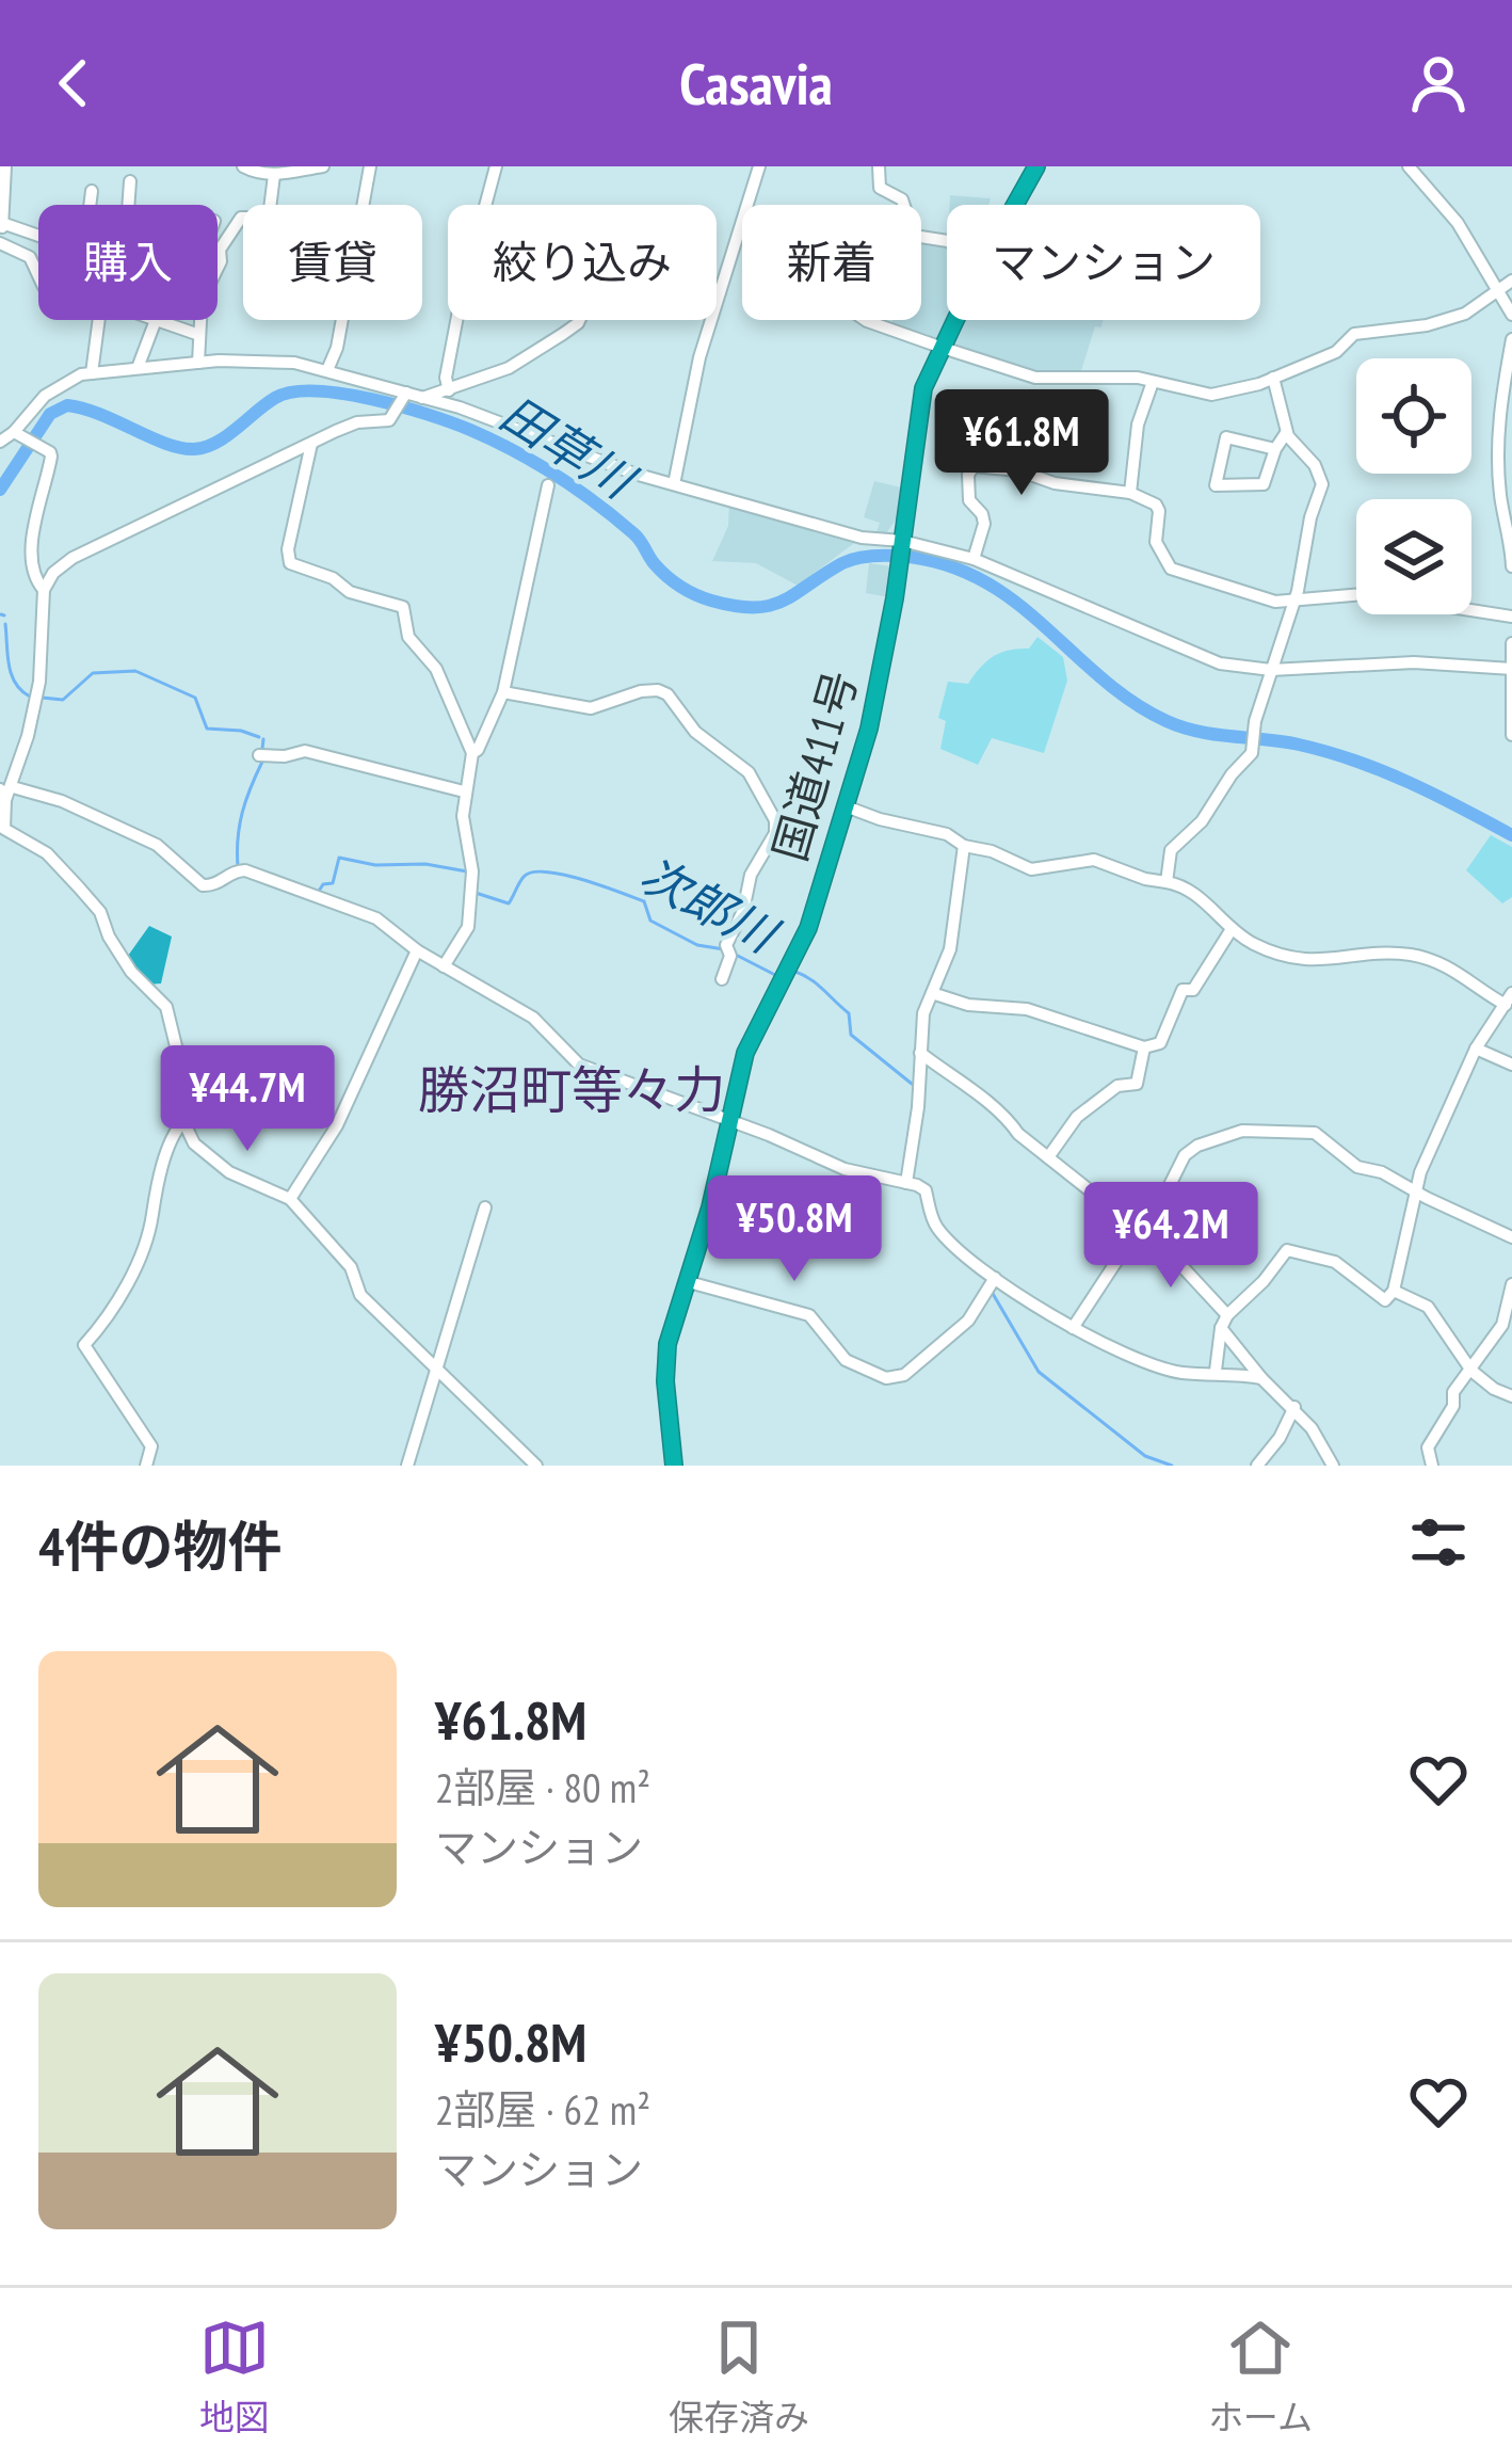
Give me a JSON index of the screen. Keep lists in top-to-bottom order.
{
  "streets": {
    "highway": ["国道411号"]
  },
  "districts": ["勝沼町等々力"],
  "water": ["田草川", "次郎川"],
  "page": {
    "header": "Casavia",
    "chip": [
      "購入",
      "賃貸",
      "絞り込み",
      "新着",
      "マンション"
    ],
    "price": [
      "¥61.8M",
      "¥44.7M",
      "¥50.8M",
      "¥64.2M"
    ],
    "heading": "4件の物件",
    "list": [
      {
        "name": "¥61.8M",
        "note": "2部屋 · 80 m² · マンション"
      },
      {
        "name": "¥50.8M",
        "note": "2部屋 · 62 m² · マンション"
      }
    ],
    "tabs": ["地図", "保存済み", "ホーム"]
  }
}
